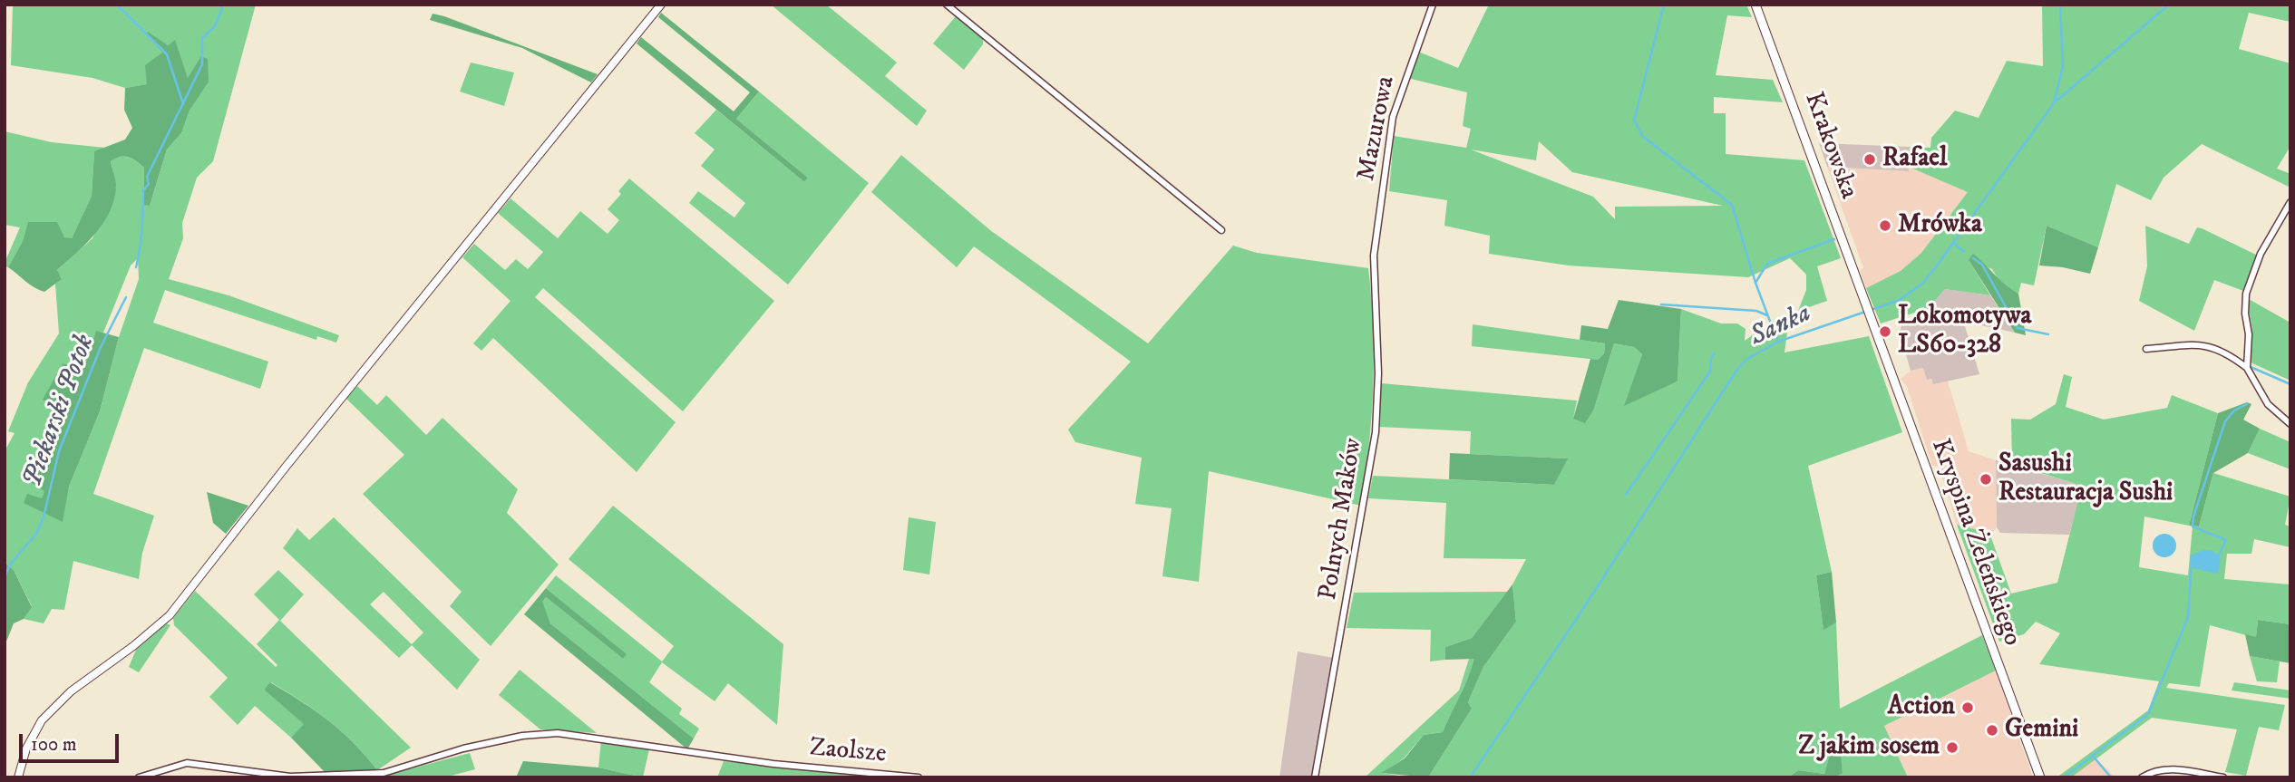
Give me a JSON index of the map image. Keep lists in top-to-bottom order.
{
  "streets": {
    "main road": ["Krakowska", "Kryspina Żeleńskiego"],
    "street": ["Mazurowa", "Polnych Maków", "Zaolsze"]
  },
  "crossings": [
    ["Mazurowa", "Polnych Maków"],
    ["Krakowska", "Kryspina Żeleńskiego"]
  ],
  "water": ["Sanka", "Piekarski Potok"],
  "places": [
    "Rafael",
    "Mrówka",
    "Lokomotywa LS60-328",
    "Sasushi Restauracja Sushi",
    "Action",
    "Gemini",
    "Z jakim sosem"
  ],
  "scale_bar": "100 m"
}
